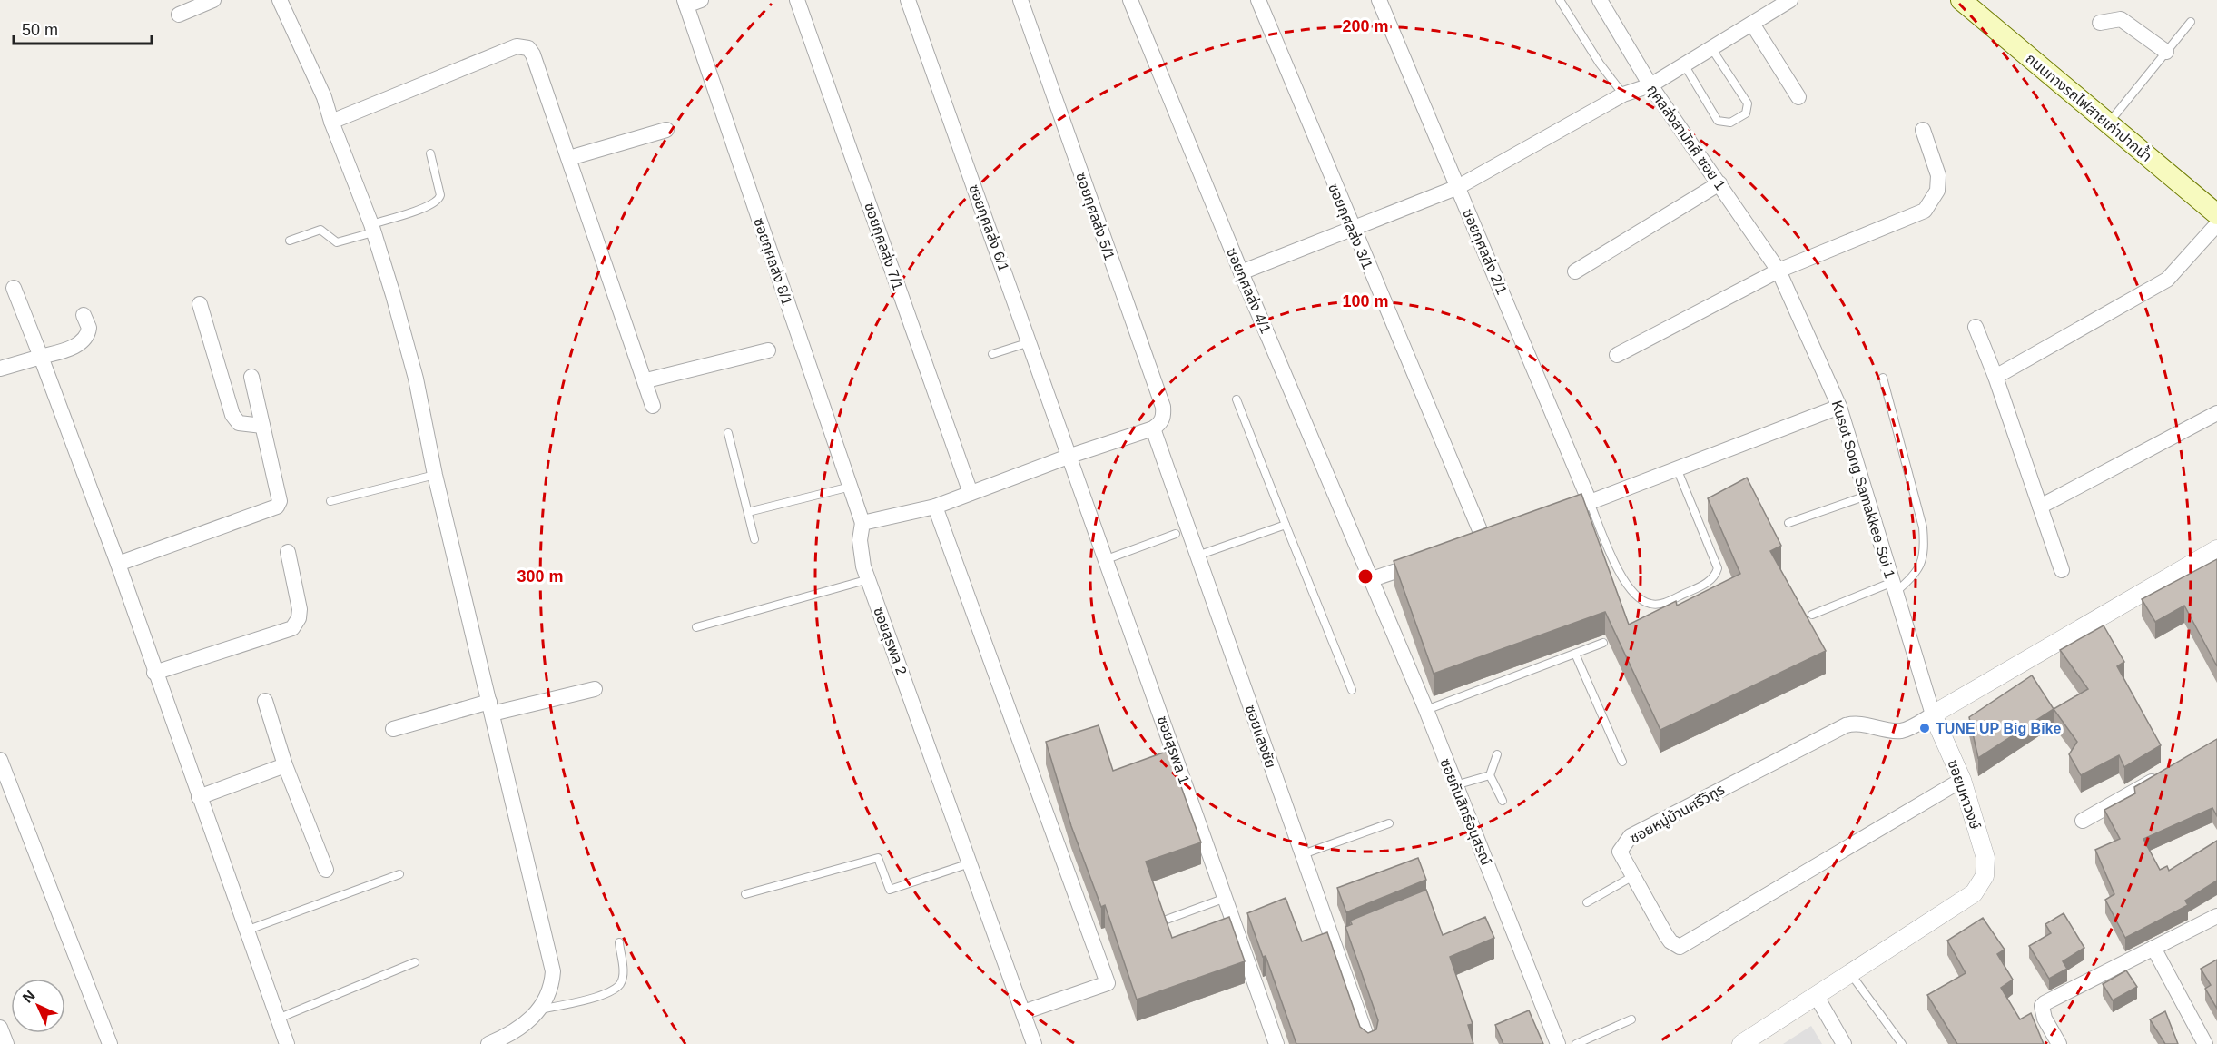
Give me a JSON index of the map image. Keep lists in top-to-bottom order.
{
  "streets": {
    "main road": ["ถนนทางรถไฟสายเก่าปากน้ำ"],
    "street": [
      "กุศลส่งสามัคคี ซอย 1",
      "ซอยกุศลส่ง 5/1",
      "ซอยกุศลส่ง 3/1",
      "ซอยกุศลส่ง 6/1",
      "ซอยกุศลส่ง 7/1",
      "ซอยกุศลส่ง 2/1",
      "ซอยกุศลส่ง 8/1",
      "ซอยกุศลส่ง 4/1",
      "Kusot Song Samakkee Soi 1",
      "ซอยสุรพล 2",
      "ซอยแสงชัย",
      "ซอยสุรพล 1",
      "ซอยมหาวงษ์",
      "ซอยกันสิทธ์อนุสรณ์",
      "ซอยหมู่บ้านศรีวิฑูร"
    ]
  },
  "crossings": [
    ["กุศลส่งสามัคคี ซอย 1", "Kusot Song Samakkee Soi 1"],
    ["ซอยกุศลส่ง 5/1", "ซอยแสงชัย"],
    ["ซอยกุศลส่ง 6/1", "ซอยสุรพล 1"],
    ["ซอยกุศลส่ง 8/1", "ซอยสุรพล 2"],
    ["ซอยกุศลส่ง 4/1", "ซอยกันสิทธ์อนุสรณ์"],
    ["Kusot Song Samakkee Soi 1", "ซอยมหาวงษ์"],
    ["Kusot Song Samakkee Soi 1", "ซอยหมู่บ้านศรีวิฑูร"],
    ["ซอยมหาวงษ์", "ซอยหมู่บ้านศรีวิฑูร"]
  ],
  "places": ["TUNE UP Big Bike"],
  "scale_bar": "50 m",
  "north": "top left",
  "rings": ["200 m", "100 m", "300 m"]
}
